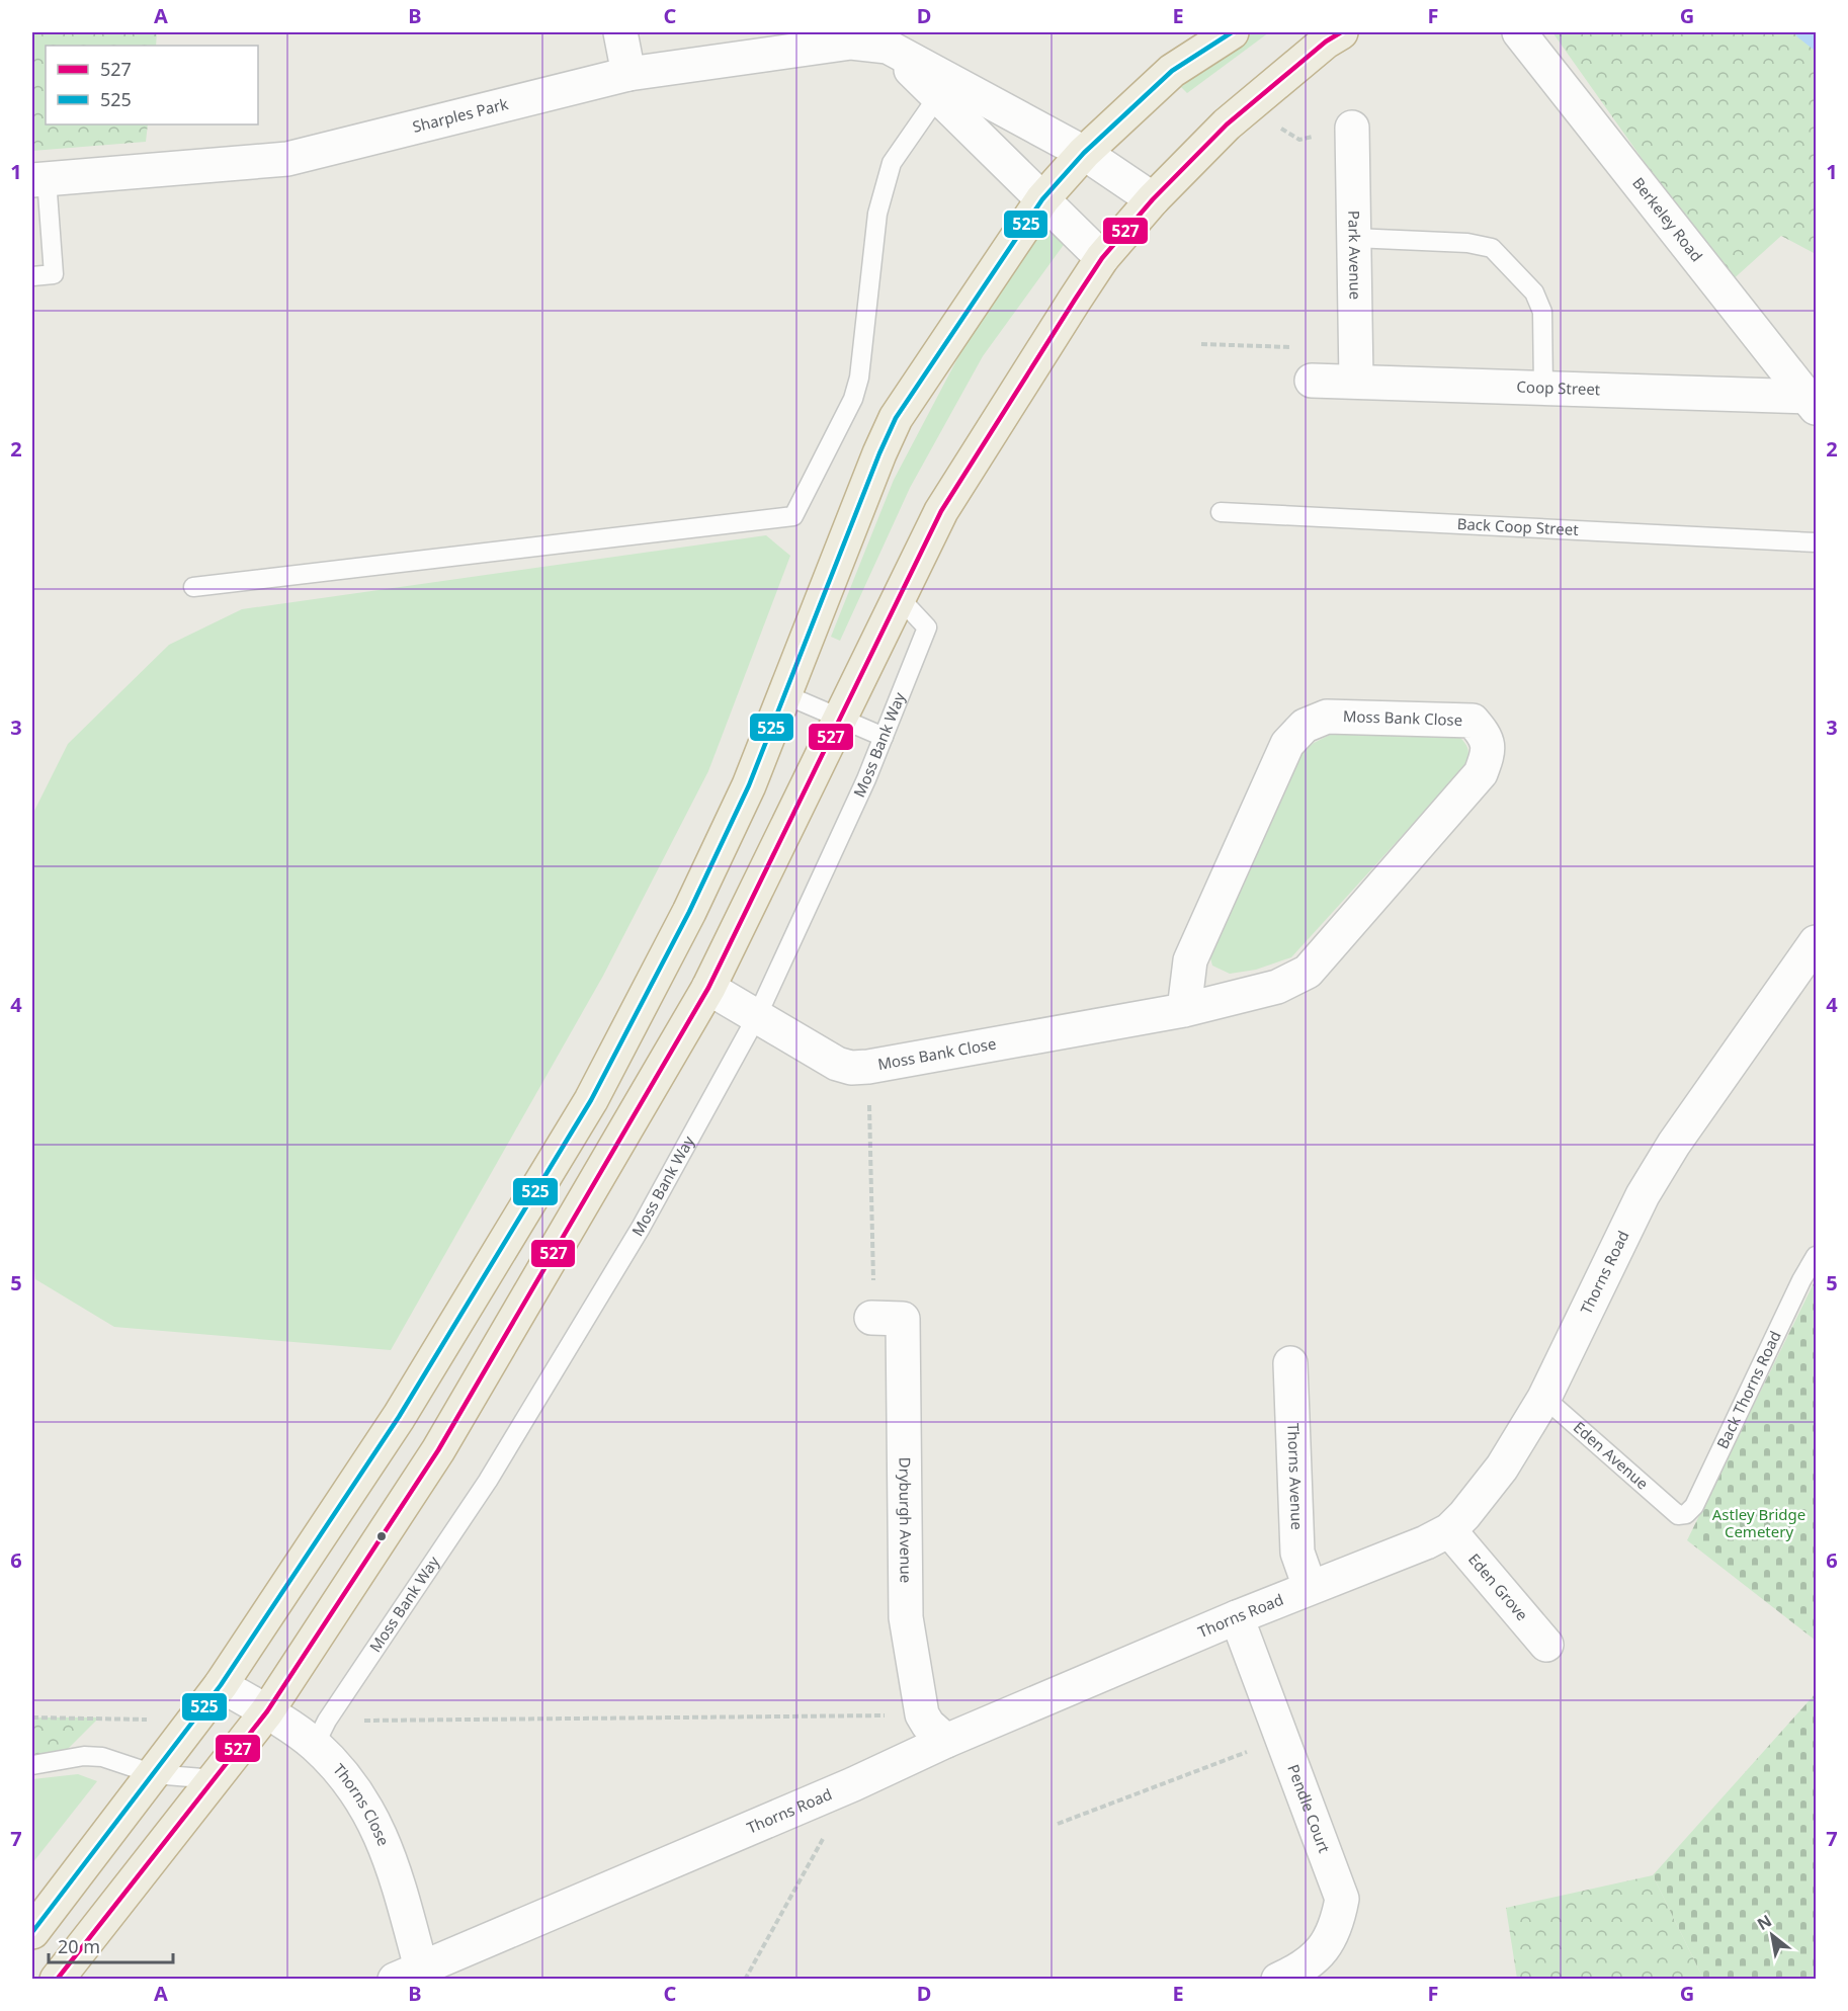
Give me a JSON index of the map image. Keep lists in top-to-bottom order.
{
  "streets": {
    "street": [
      "Sharples Park",
      "Berkeley Road",
      "Park Avenue",
      "Coop Street",
      "Moss Bank Close",
      "Thorns Road",
      "Thorns Avenue",
      "Dryburgh Avenue",
      "Eden Grove",
      "Thorns Close",
      "Pendle Court"
    ],
    "lane": [
      "Back Coop Street",
      "Moss Bank Way",
      "Back Thorns Road",
      "Eden Avenue"
    ]
  },
  "crossings": [
    ["Berkeley Road", "Coop Street"],
    ["Park Avenue", "Coop Street"],
    ["Moss Bank Close", "Moss Bank Way"],
    ["Moss Bank Way", "Thorns Close"],
    ["Thorns Road", "Eden Avenue"],
    ["Thorns Road", "Thorns Avenue"],
    ["Thorns Road", "Eden Grove"],
    ["Thorns Road", "Thorns Close"],
    ["Thorns Road", "Pendle Court"],
    ["Back Thorns Road", "Eden Avenue"]
  ],
  "parks": ["Astley Bridge Cemetery"],
  "lines": ["transit line 527", "transit line 525"],
  "legend": ["527", "525"],
  "scale_bar": "20 m",
  "north": "top left",
  "grid": {
    "columns": [
      "A",
      "B",
      "C",
      "D",
      "E",
      "F",
      "G"
    ],
    "rows": [
      "1",
      "2",
      "3",
      "4",
      "5",
      "6",
      "7"
    ]
  }
}
